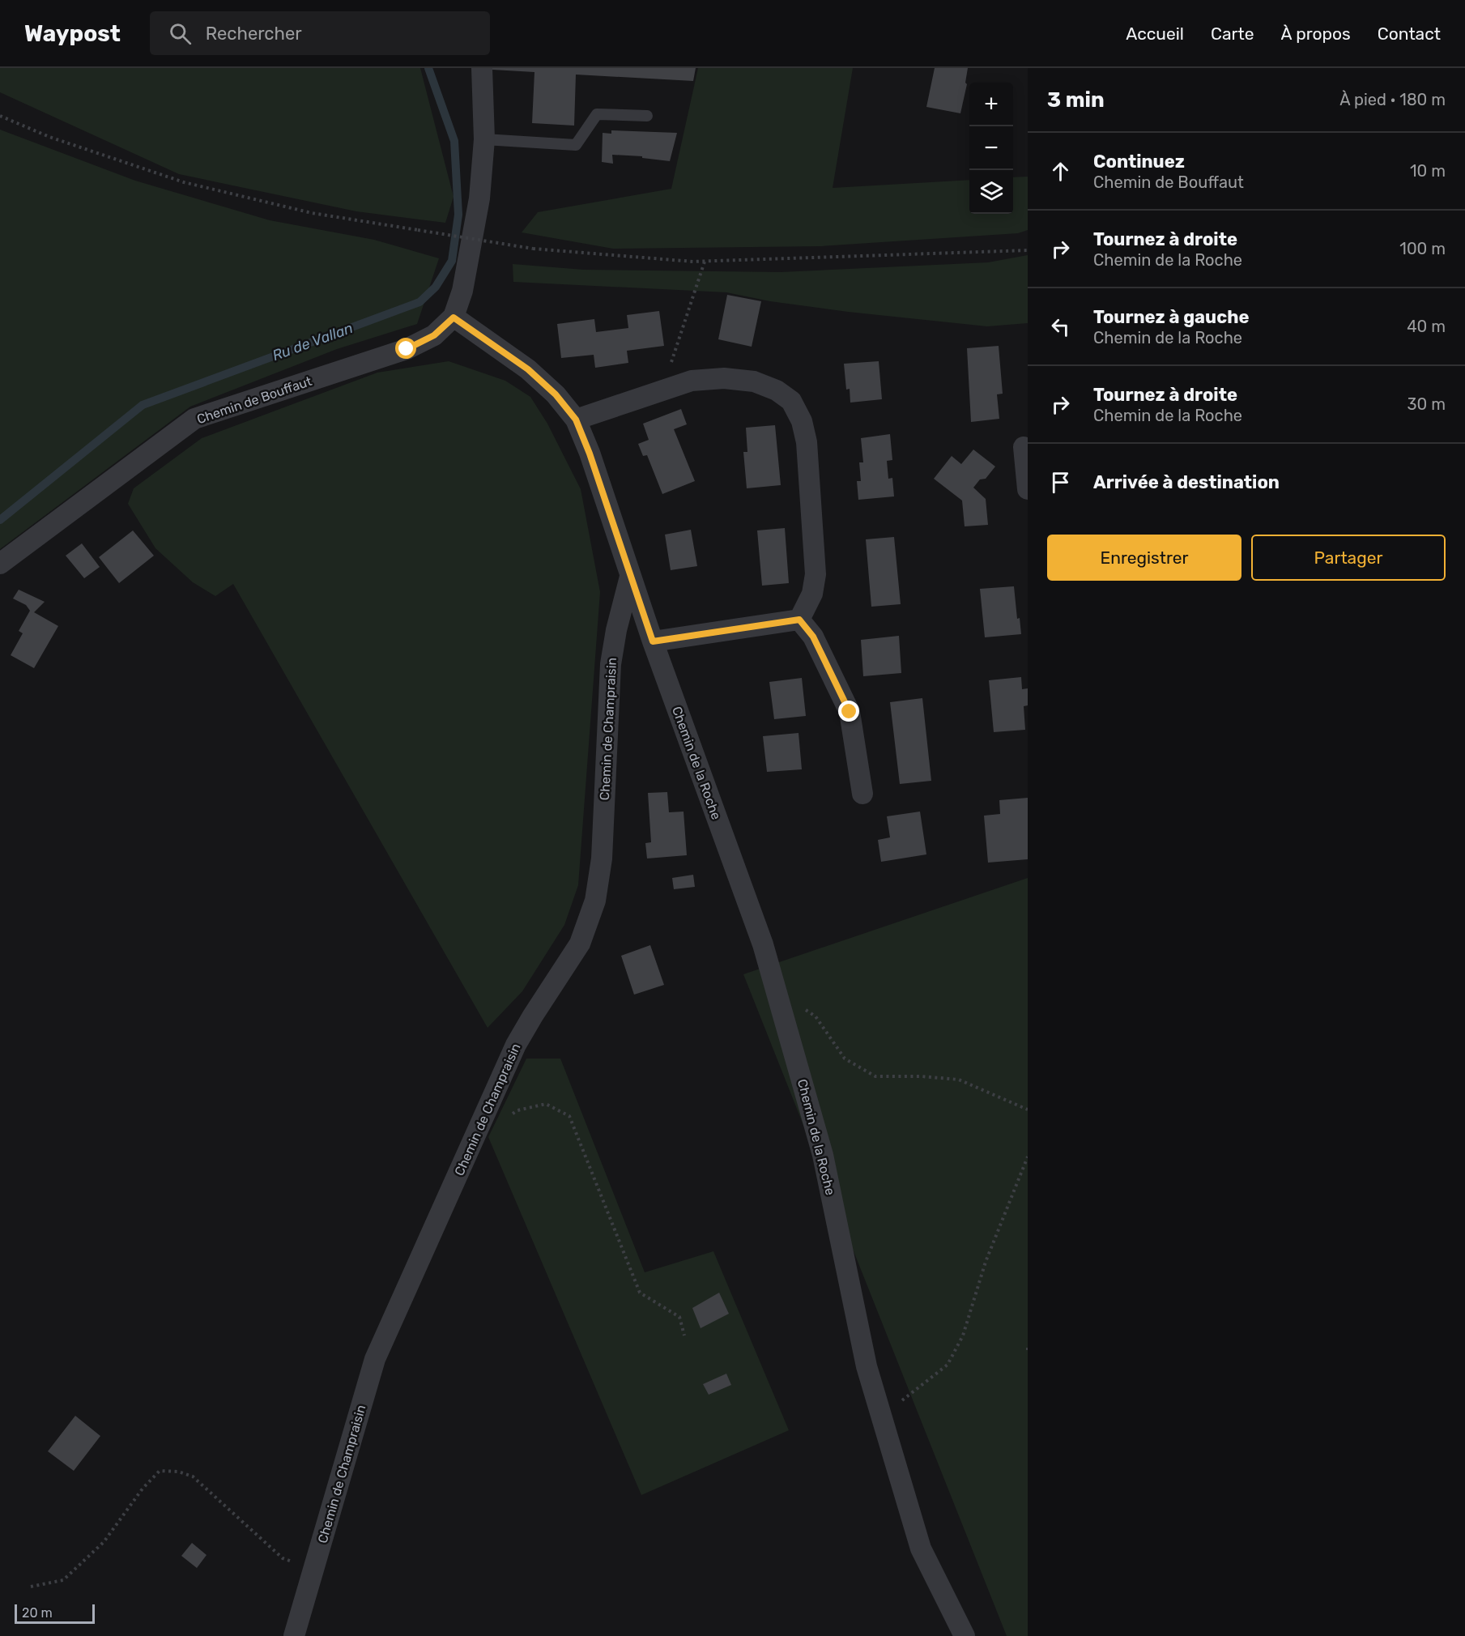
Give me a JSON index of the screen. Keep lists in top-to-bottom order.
{
  "streets": {
    "street": ["Chemin de Bouffaut", "Chemin de Champraisin", "Chemin de la Roche"]
  },
  "crossings": [
    ["Chemin de Bouffaut", "Chemin de la Roche"],
    ["Chemin de Champraisin", "Chemin de la Roche"]
  ],
  "water": ["Ru de Vallan"],
  "scale_bar": "20 m",
  "page": {
    "header": "Waypost",
    "search": "Rechercher",
    "nav": [
      "Accueil",
      "Carte",
      "À propos",
      "Contact"
    ],
    "heading": ["3 min", "À pied · 180 m"],
    "map_buttons": ["+", "−"],
    "list": [
      ["Continuez", "Chemin de Bouffaut", "10 m"],
      ["Tournez à droite", "Chemin de la Roche", "100 m"],
      ["Tournez à gauche", "Chemin de la Roche", "40 m"],
      ["Tournez à droite", "Chemin de la Roche", "30 m"],
      "Arrivée à destination"
    ],
    "buttons": ["Enregistrer", "Partager"],
    "scale": "20 m"
  }
}
